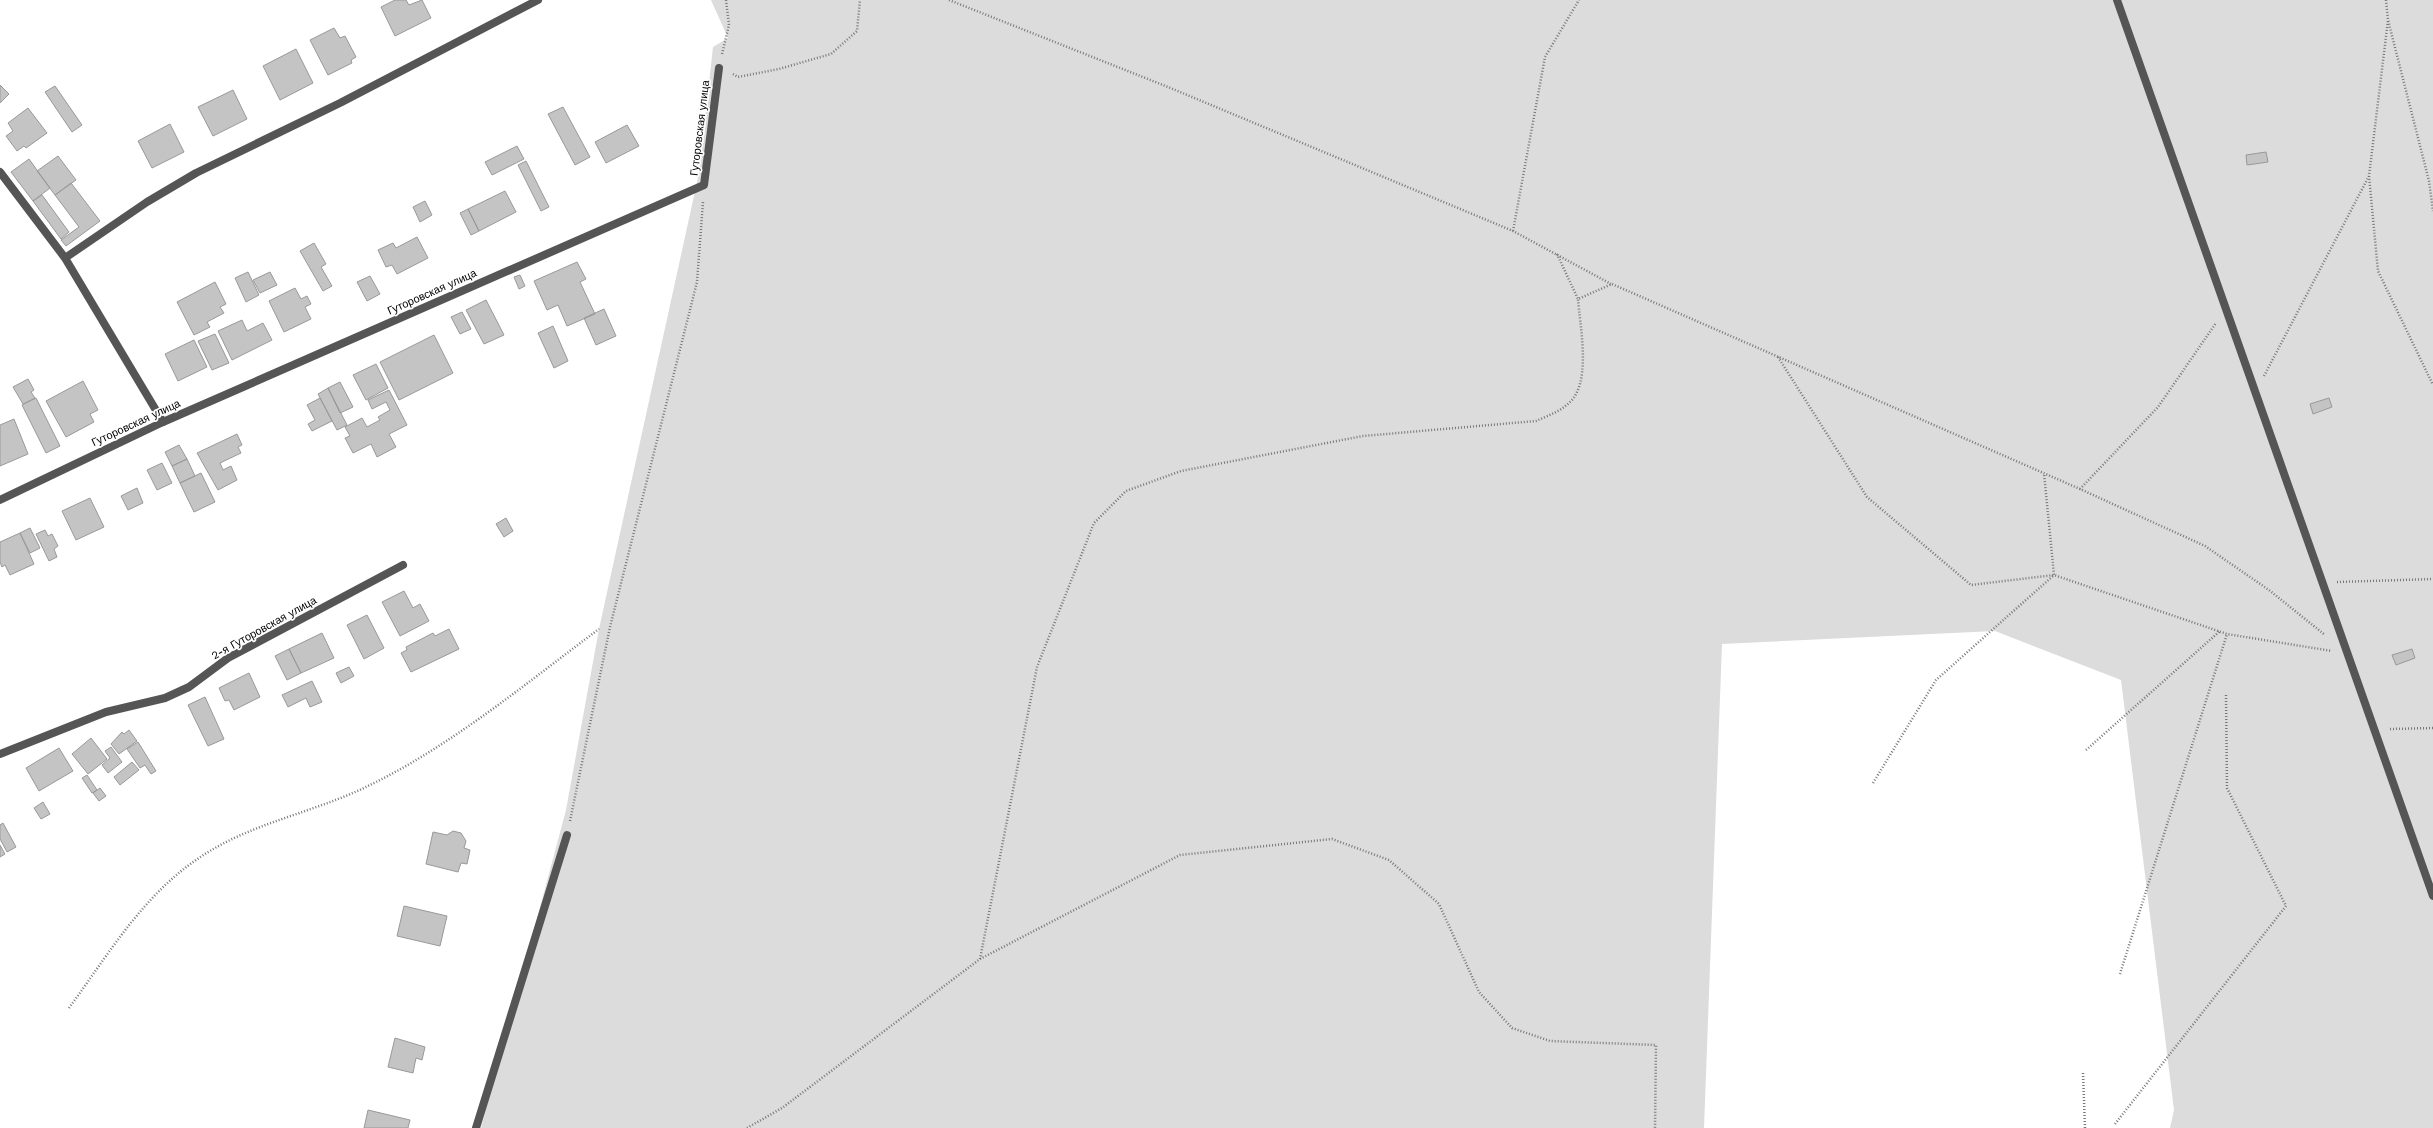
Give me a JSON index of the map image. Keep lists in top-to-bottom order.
{
  "streets": {
    "street": ["Гуторовская улица", "2-я Гуторовская улица"]
  }
}
